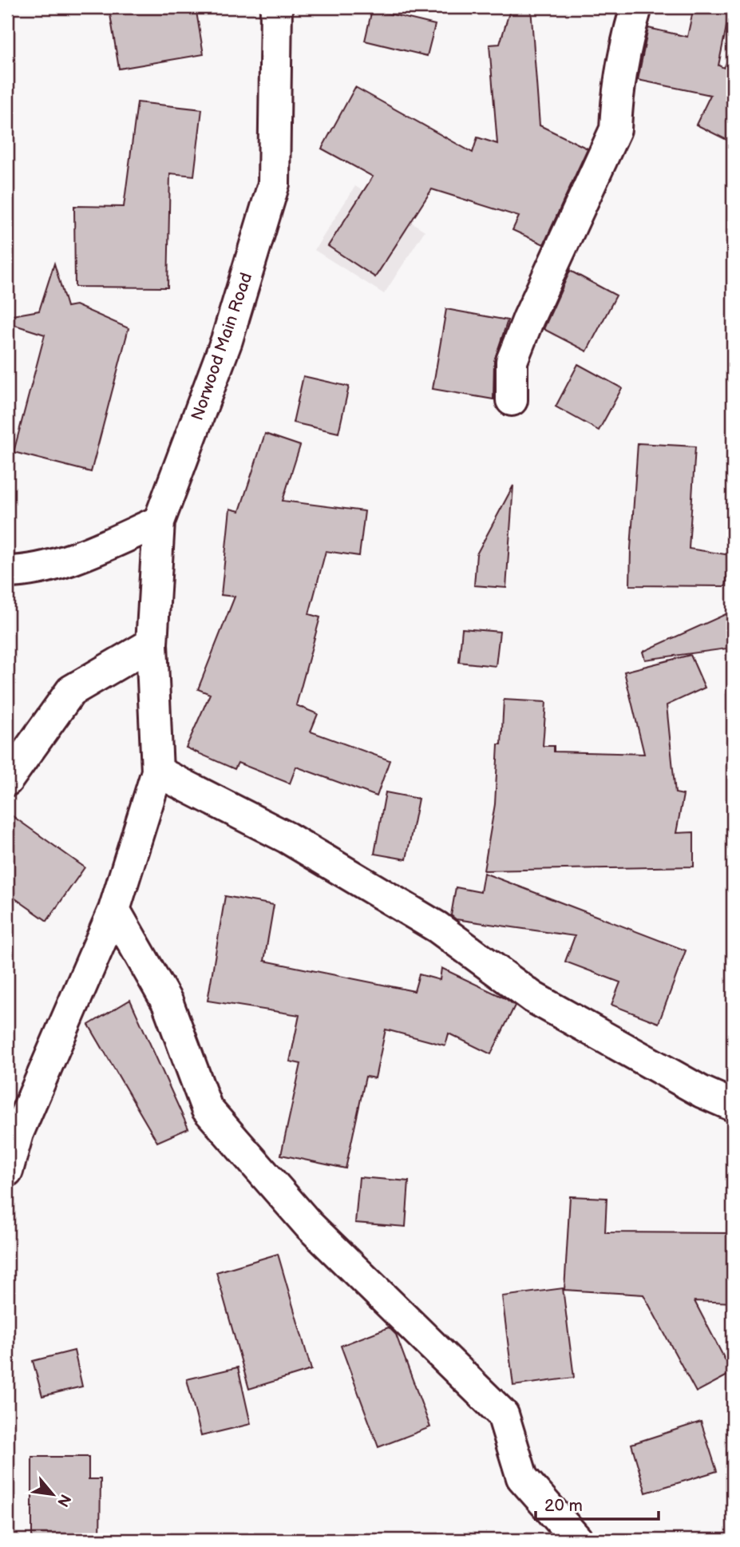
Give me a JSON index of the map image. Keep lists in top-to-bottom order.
{
  "streets": {
    "street": ["Norwood Main Road"]
  },
  "scale_bar": "20 m",
  "north": "bottom right"
}
